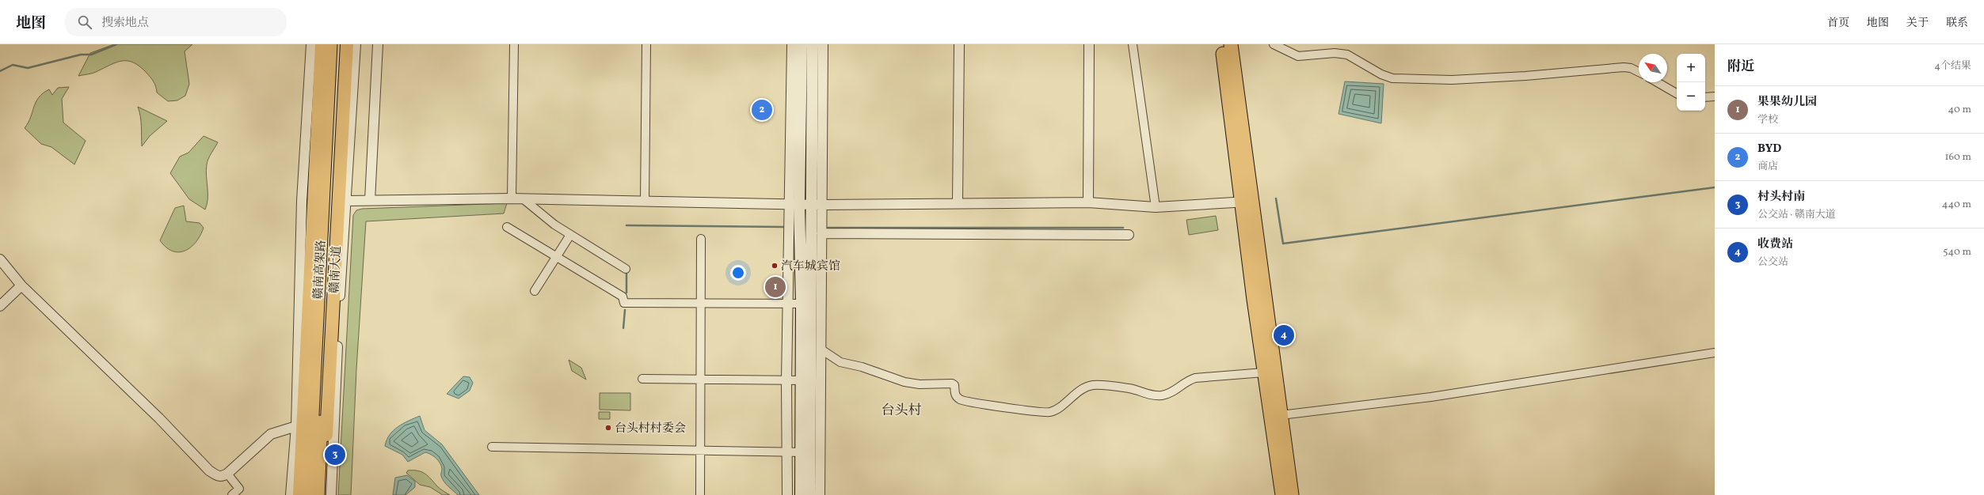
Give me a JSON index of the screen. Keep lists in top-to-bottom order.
{
  "streets": {
    "highway": ["赣南高架路"],
    "main road": ["赣南大道"]
  },
  "districts": ["台头村"],
  "places": ["汽车城宾馆", "台头村村委会"],
  "north": "top left",
  "page": {
    "header": "地图",
    "search": "搜索地点",
    "nav": [
      "首页",
      "地图",
      "关于",
      "联系"
    ],
    "heading": ["附近", "4个结果"],
    "map_buttons": ["+", "−"],
    "list": [
      {
        "mark": "1",
        "name": "果果幼儿园",
        "note": "学校",
        "value": "40 m"
      },
      {
        "mark": "2",
        "name": "BYD",
        "note": "商店",
        "value": "160 m"
      },
      {
        "mark": "3",
        "name": "村头村南",
        "note": "公交站 · 赣南大道",
        "value": "440 m"
      },
      {
        "mark": "4",
        "name": "收费站",
        "note": "公交站",
        "value": "540 m"
      }
    ],
    "pins": [
      "2",
      "1",
      "4",
      "3"
    ]
  }
}
